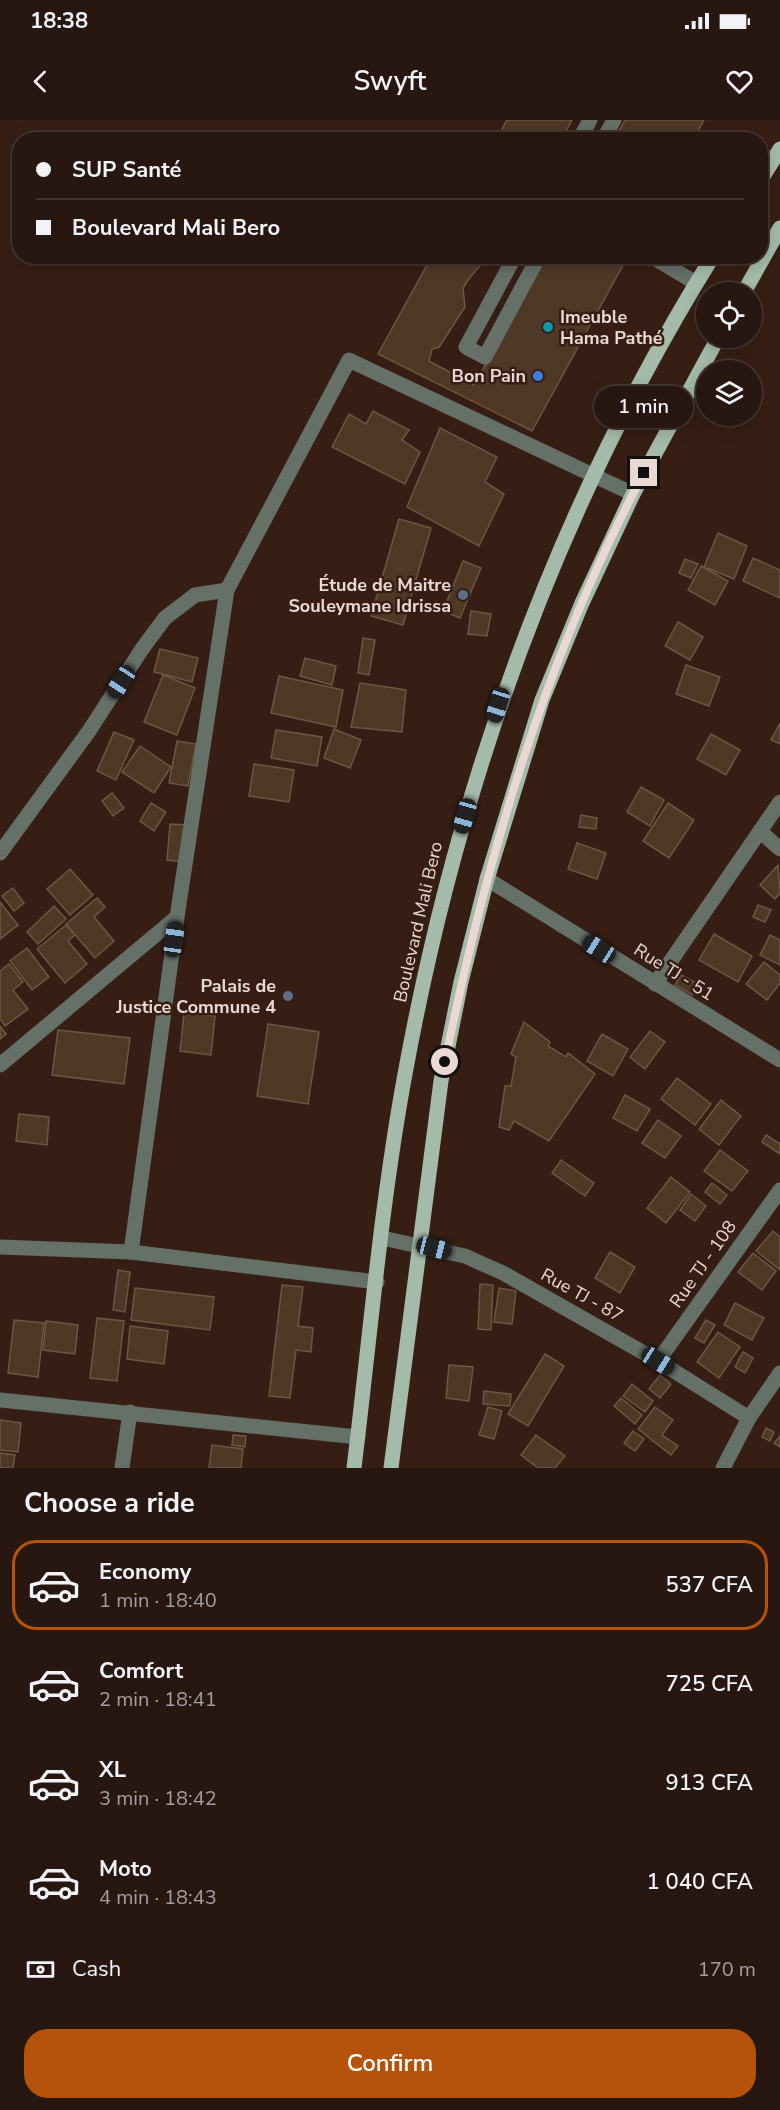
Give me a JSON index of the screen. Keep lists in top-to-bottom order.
{
  "streets": {
    "main road": ["Boulevard Mali Bero"],
    "street": ["Rue TJ - 51", "Rue TJ - 108", "Rue TJ - 87"]
  },
  "crossings": [
    ["Boulevard Mali Bero", "Rue TJ - 87"],
    ["Rue TJ - 108", "Rue TJ - 87"]
  ],
  "places": [
    "Imeuble Hama Pathé",
    "Bon Pain",
    "Étude de Maitre Souleymane Idrissa",
    "Palais de Justice Commune 4"
  ],
  "page": {
    "status": "18:38",
    "header": "Swyft",
    "banner": ["SUP Santé", "Boulevard Mali Bero"],
    "bubble": "1 min",
    "heading": "Choose a ride",
    "list": [
      {
        "name": "Economy",
        "note": "1 min · 18:40",
        "value": "537 CFA"
      },
      {
        "name": "Comfort",
        "note": "2 min · 18:41",
        "value": "725 CFA"
      },
      {
        "name": "XL",
        "note": "3 min · 18:42",
        "value": "913 CFA"
      },
      {
        "name": "Moto",
        "note": "4 min · 18:43",
        "value": "1 040 CFA"
      }
    ],
    "pay": ["Cash", "170 m"],
    "buttons": "Confirm"
  }
}
